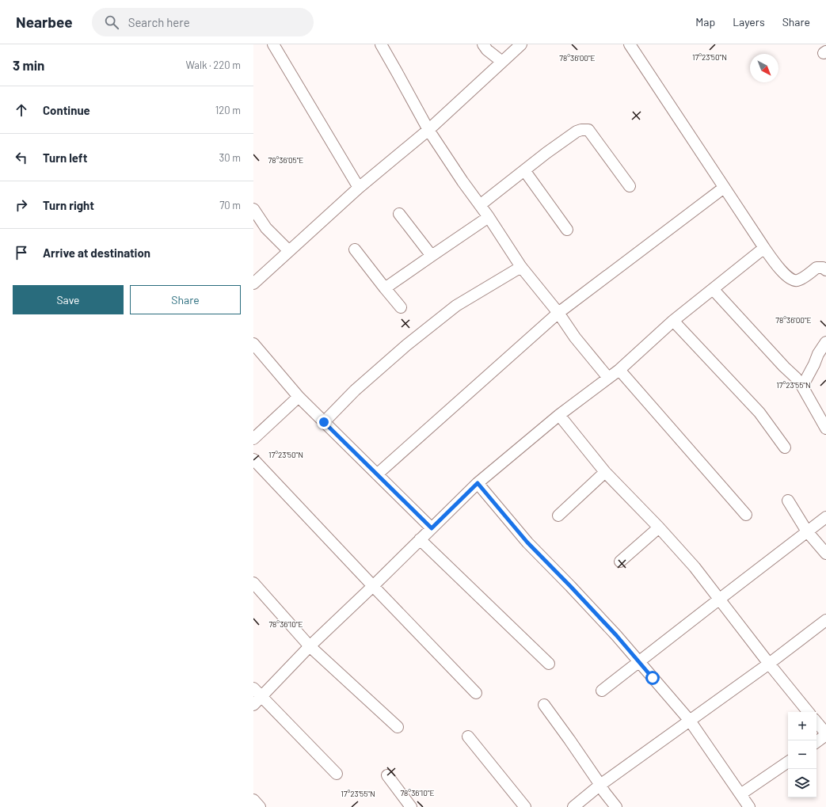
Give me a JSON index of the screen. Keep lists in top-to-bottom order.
{
  "north": "bottom right",
  "page": {
    "header": "Nearbee",
    "search": "Search here",
    "nav": ["Map", "Layers", "Share"],
    "heading": ["3 min", "Walk · 220 m"],
    "list": [
      ["Continue", "120 m"],
      ["Turn left", "30 m"],
      ["Turn right", "70 m"],
      "Arrive at destination"
    ],
    "buttons": ["Save", "Share"],
    "map_buttons": ["+", "−"]
  },
  "coordinates": [
    "17°23'50\"N",
    "78°36'00\"E",
    "78°36'05\"E",
    "17°23'55\"N",
    "78°36'10\"E"
  ]
}
